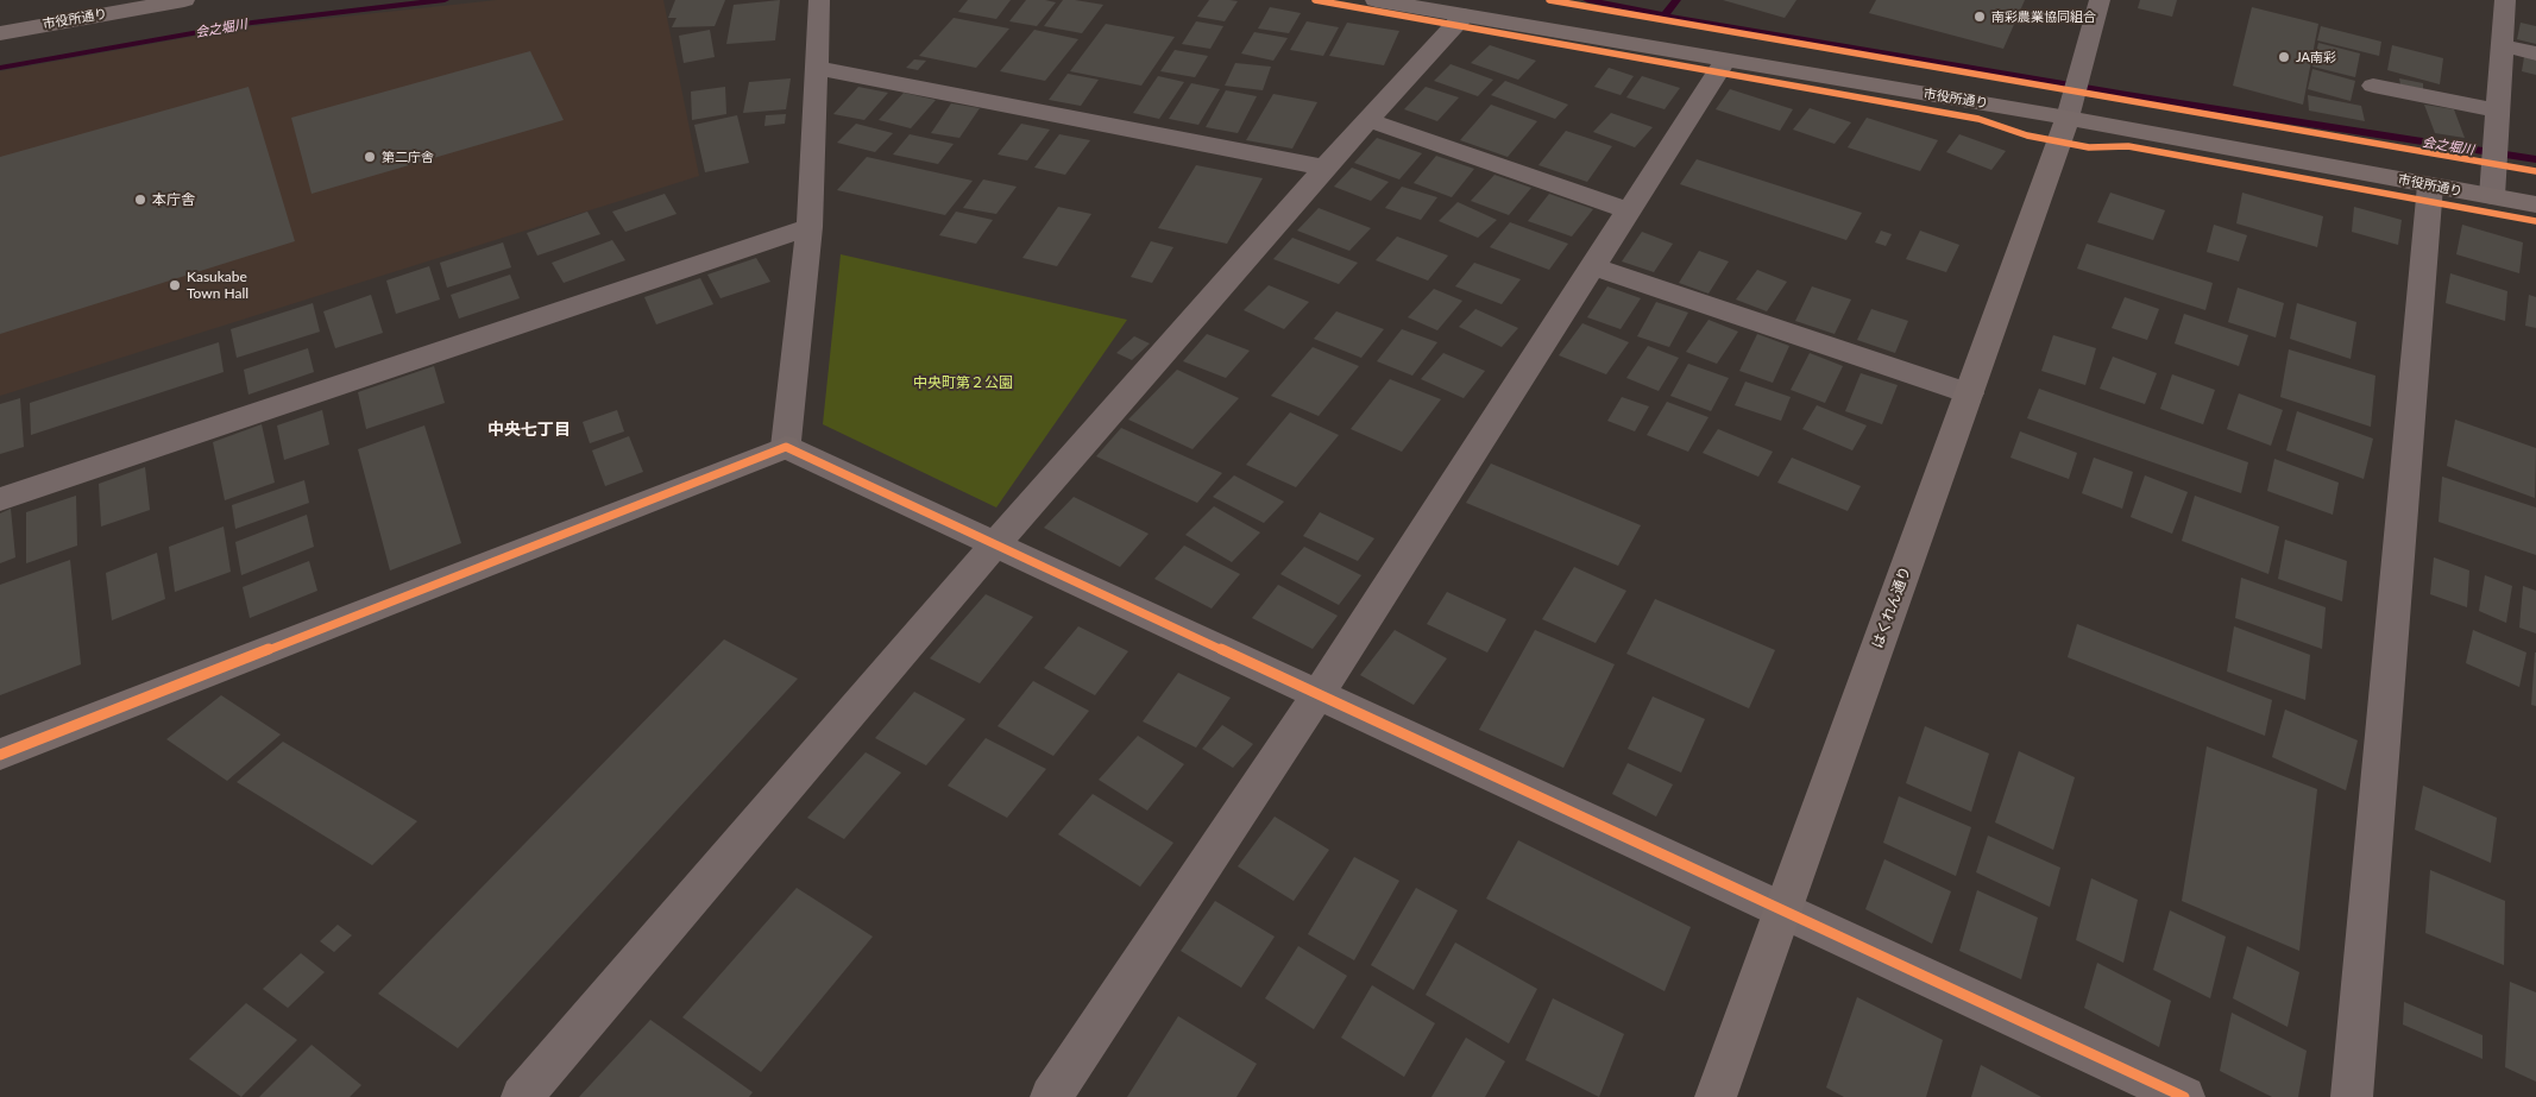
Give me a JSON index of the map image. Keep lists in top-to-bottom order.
{
  "streets": {
    "street": ["市役所通り", "はくれん通り"]
  },
  "crossings": [
    ["市役所通り", "はくれん通り"]
  ],
  "districts": ["中央七丁目"],
  "water": ["会之堀川"],
  "parks": ["中央町第２公園"],
  "places": [
    "南彩農業協同組合",
    "JA南彩",
    "第二庁舎",
    "本庁舎",
    "Kasukabe Town Hall"
  ]
}
